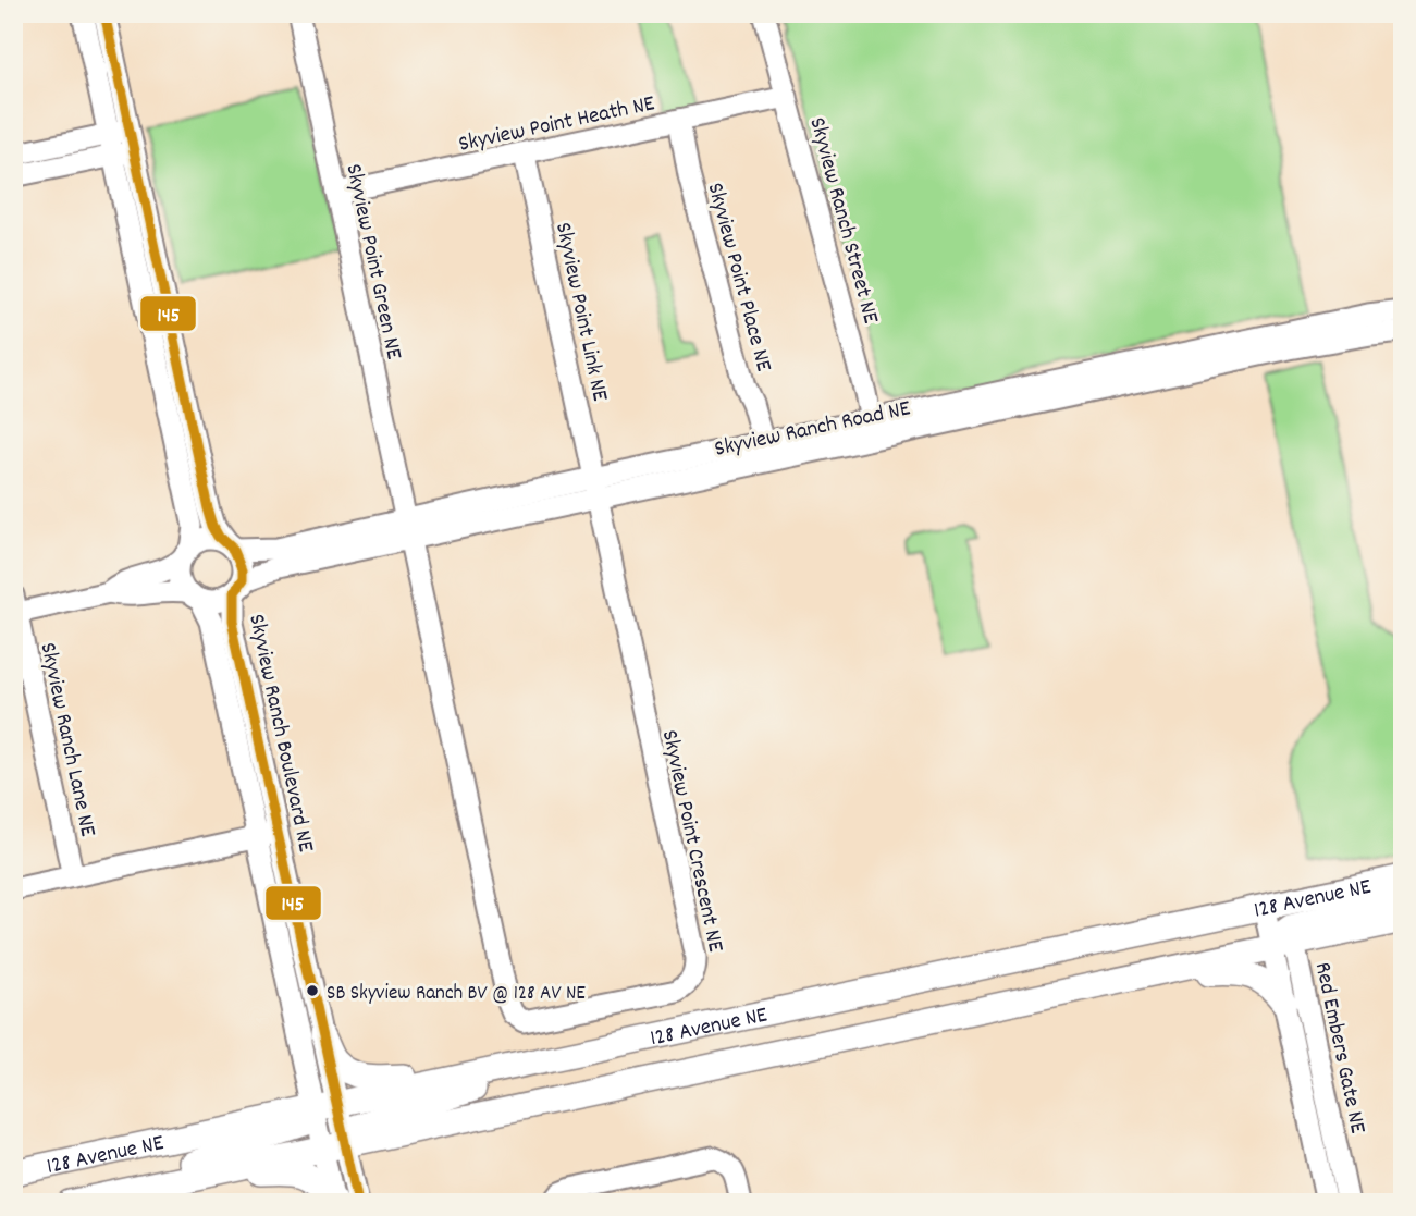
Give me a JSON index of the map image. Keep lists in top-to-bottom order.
{
  "streets": {
    "main road": ["128 Avenue NE"],
    "street": [
      "Skyview Point Heath NE",
      "Skyview Ranch Street NE",
      "Skyview Point Green NE",
      "Skyview Point Place NE",
      "Skyview Point Link NE",
      "Skyview Ranch Road NE",
      "Skyview Ranch Boulevard NE",
      "Skyview Ranch Lane NE",
      "Skyview Point Crescent NE",
      "Red Embers Gate NE"
    ]
  },
  "crossings": [
    ["Skyview Point Heath NE", "Skyview Ranch Street NE"],
    ["Skyview Point Heath NE", "Skyview Point Green NE"],
    ["Skyview Point Heath NE", "Skyview Point Place NE"],
    ["Skyview Point Heath NE", "Skyview Point Link NE"],
    ["Skyview Ranch Street NE", "Skyview Ranch Road NE"],
    ["Skyview Point Green NE", "Skyview Ranch Road NE"],
    ["Skyview Point Green NE", "Skyview Point Crescent NE"],
    ["Skyview Point Place NE", "Skyview Ranch Road NE"],
    ["Skyview Point Link NE", "Skyview Ranch Road NE"],
    ["Skyview Point Link NE", "Skyview Point Crescent NE"],
    ["Skyview Ranch Road NE", "Skyview Ranch Boulevard NE"],
    ["Skyview Ranch Road NE", "Skyview Point Crescent NE"],
    ["Skyview Ranch Boulevard NE", "128 Avenue NE"],
    ["128 Avenue NE", "Red Embers Gate NE"]
  ],
  "places": ["SB Skyview Ranch BV @ 128 AV NE"],
  "lines": ["transit line 145"]
}
